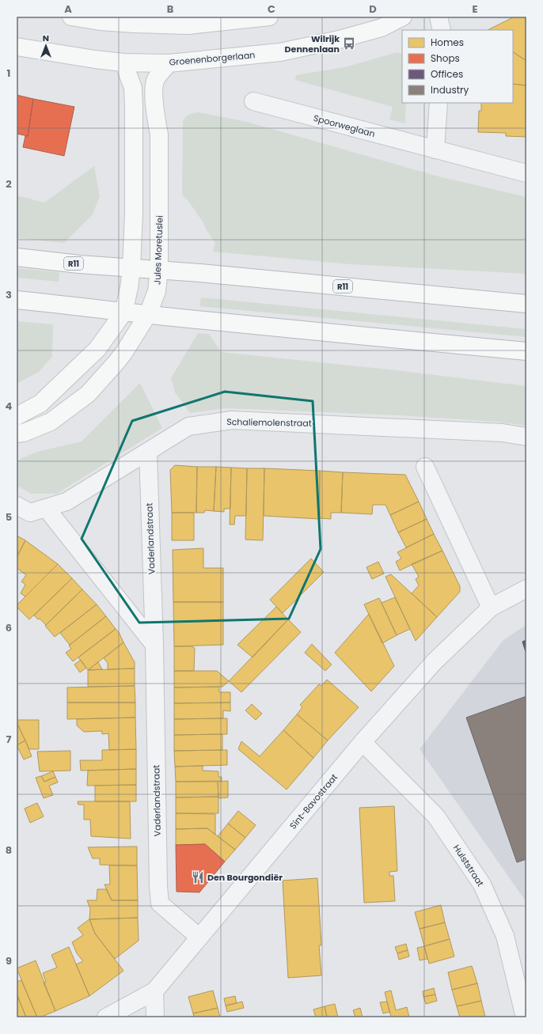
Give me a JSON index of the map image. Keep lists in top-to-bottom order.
{
  "streets": {
    "main road": ["Groenenborgerlaan", "Jules Moretuslei", "R11"],
    "street": [
      "Spoorweglaan",
      "Schaliemolenstraat",
      "Vaderlandstraat",
      "Sint-Bavostraat",
      "Hulststraat"
    ]
  },
  "crossings": [
    ["Groenenborgerlaan", "Jules Moretuslei"],
    ["Jules Moretuslei", "R11"],
    ["Schaliemolenstraat", "Vaderlandstraat"],
    ["Vaderlandstraat", "Sint-Bavostraat"],
    ["Sint-Bavostraat", "Hulststraat"]
  ],
  "places": {
    "bus stop": ["Wilrijk Dennenlaan"],
    "restaurant": ["Den Bourgondiër"]
  },
  "legend": [
    "Homes",
    "Shops",
    "Offices",
    "Industry"
  ],
  "north": "top",
  "grid": {
    "columns": [
      "A",
      "B",
      "C",
      "D",
      "E"
    ],
    "rows": [
      "1",
      "2",
      "3",
      "4",
      "5",
      "6",
      "7",
      "8",
      "9"
    ]
  }
}
